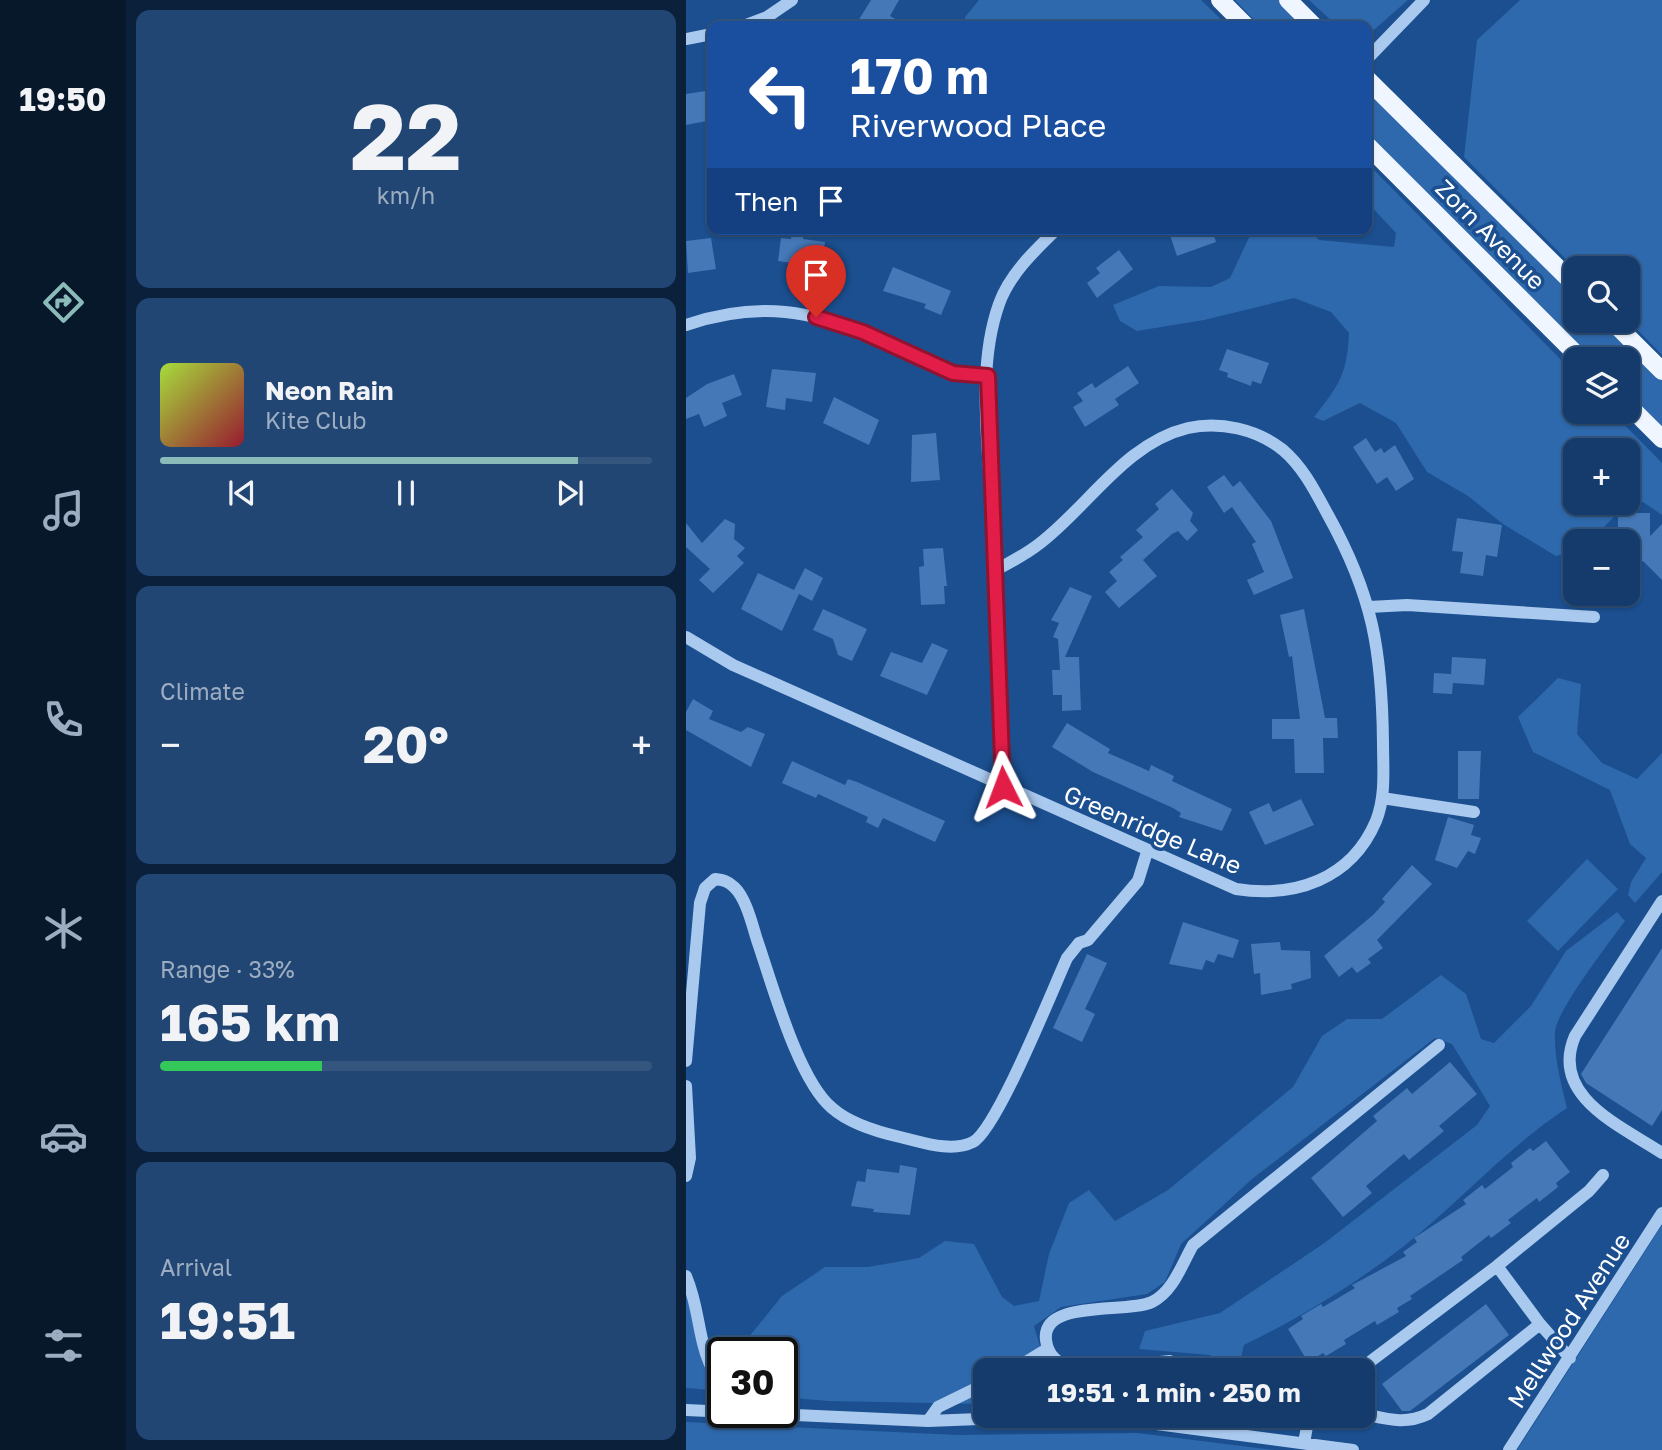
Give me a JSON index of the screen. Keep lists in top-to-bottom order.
{
  "streets": {
    "main road": ["Zorn Avenue"],
    "street": ["Greenridge Lane", "Mellwood Avenue"]
  },
  "page": {
    "tabs": "19:50",
    "tile": [
      ["22", "km/h"],
      "Climate",
      ["Range · 33%", "165 km"],
      ["Arrival", "19:51"]
    ],
    "turn": ["170 m", "Riverwood Place"],
    "then": "Then",
    "map_buttons": ["+", "−"],
    "song": ["Neon Rain", "Kite Club"],
    "heat": ["−", "20°", "+"],
    "limit": "30",
    "trip": "19:51 · 1 min · 250 m"
  }
}
